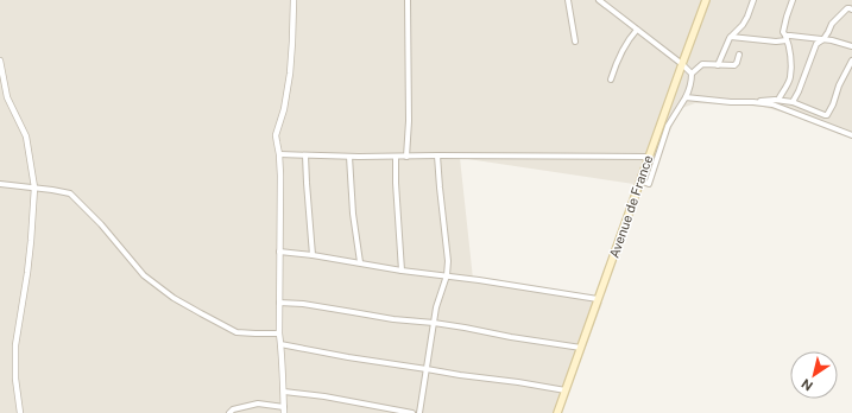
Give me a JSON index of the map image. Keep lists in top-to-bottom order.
{
  "streets": {
    "main road": ["Avenue de France"]
  },
  "north": "bottom left"
}
